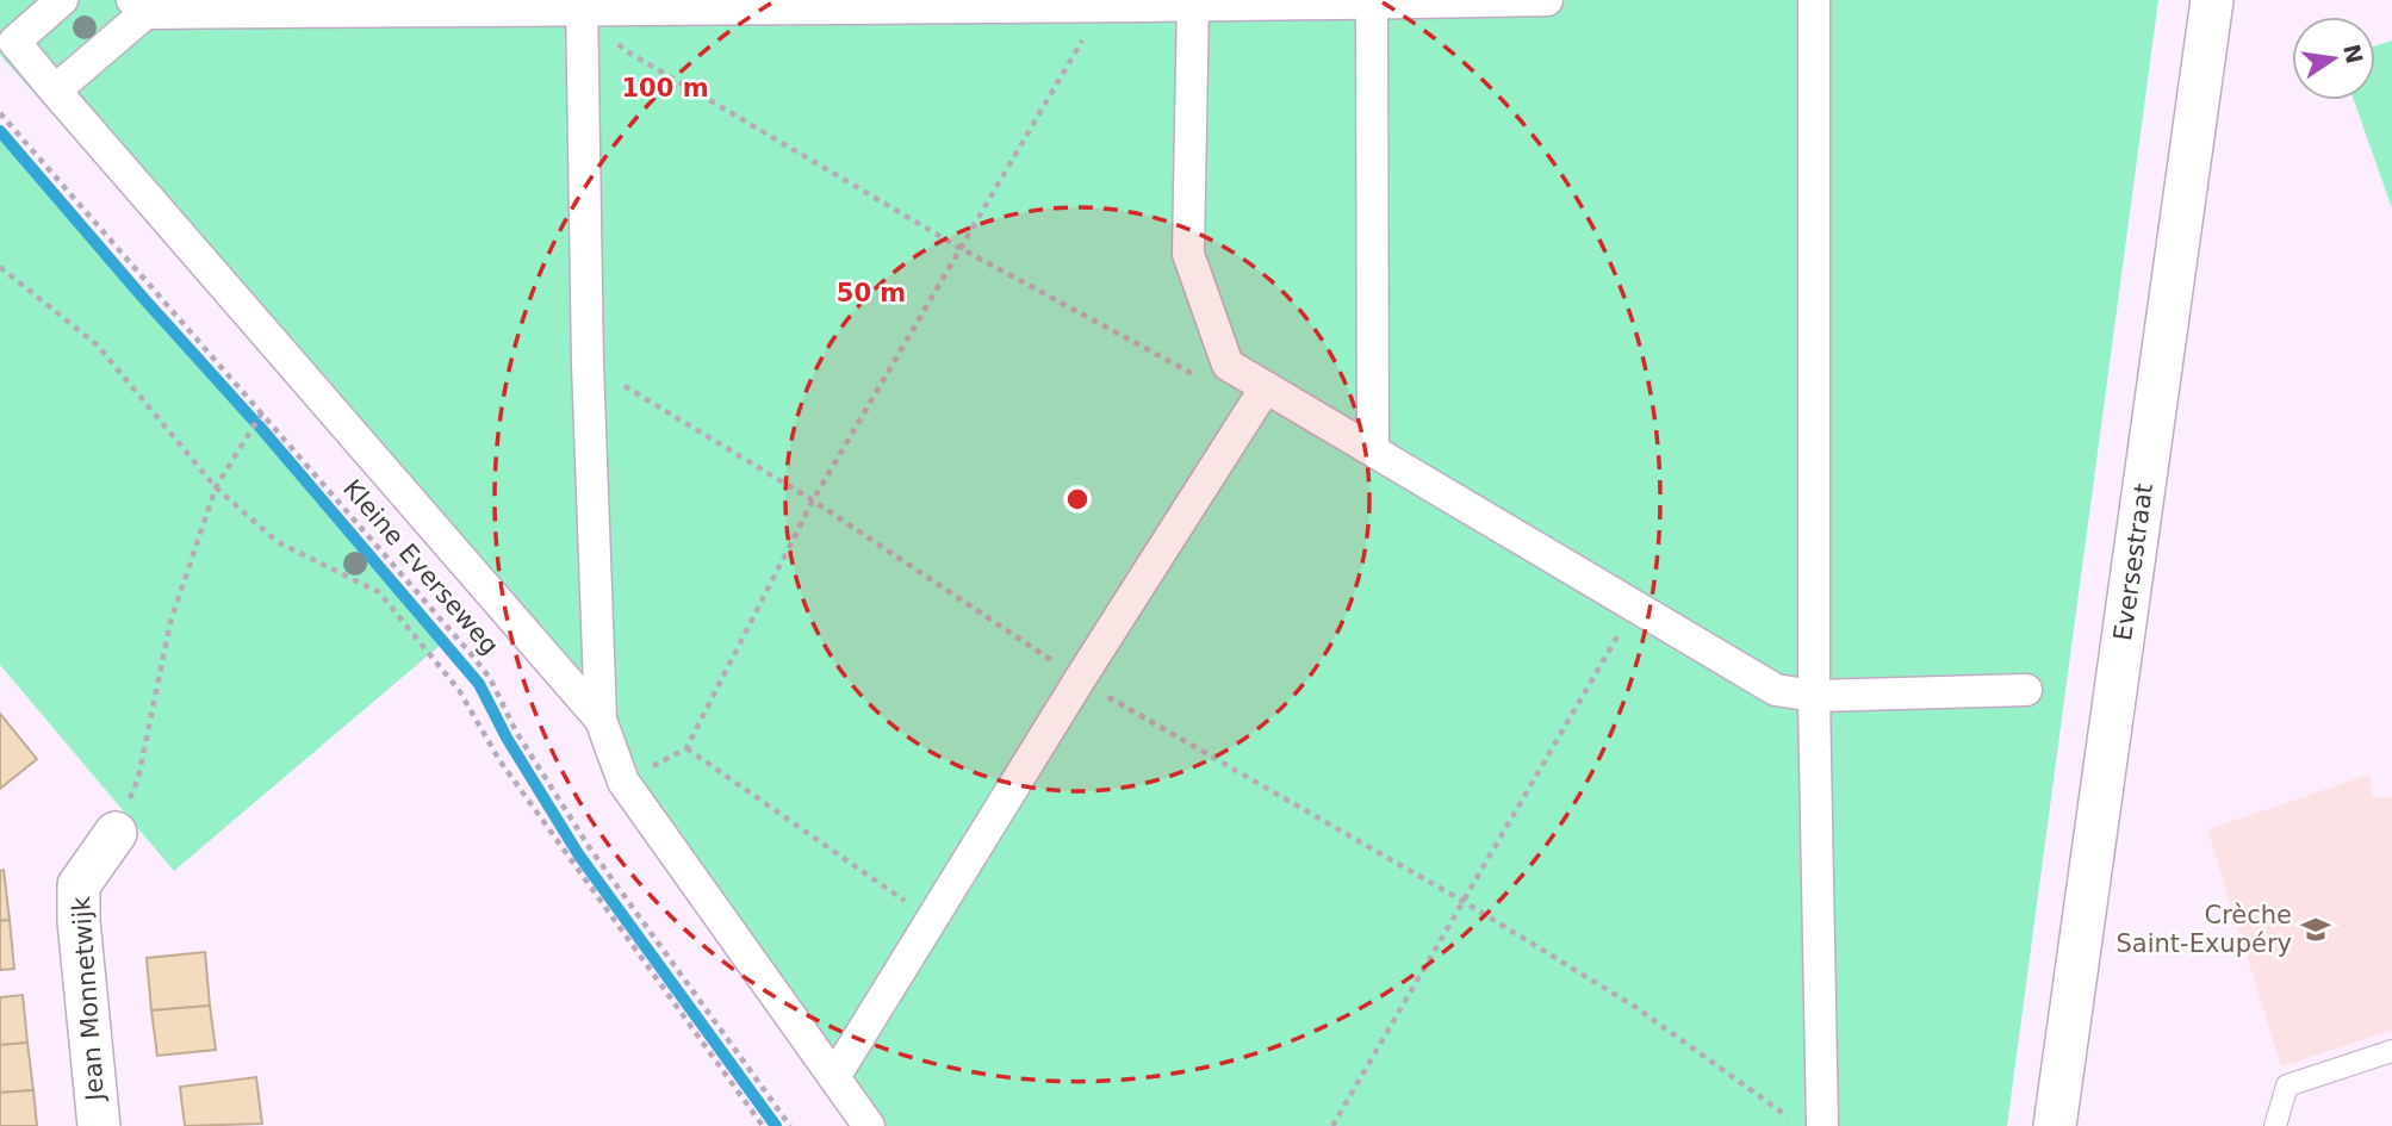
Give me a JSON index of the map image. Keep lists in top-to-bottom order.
{
  "streets": {
    "street": ["Eversestraat", "Jean Monnetwijk"],
    "path": ["Kleine Everseweg"]
  },
  "places": {
    "school or university": ["Crèche Saint-Exupéry"]
  },
  "north": "right",
  "rings": ["100 m", "50 m"]
}
